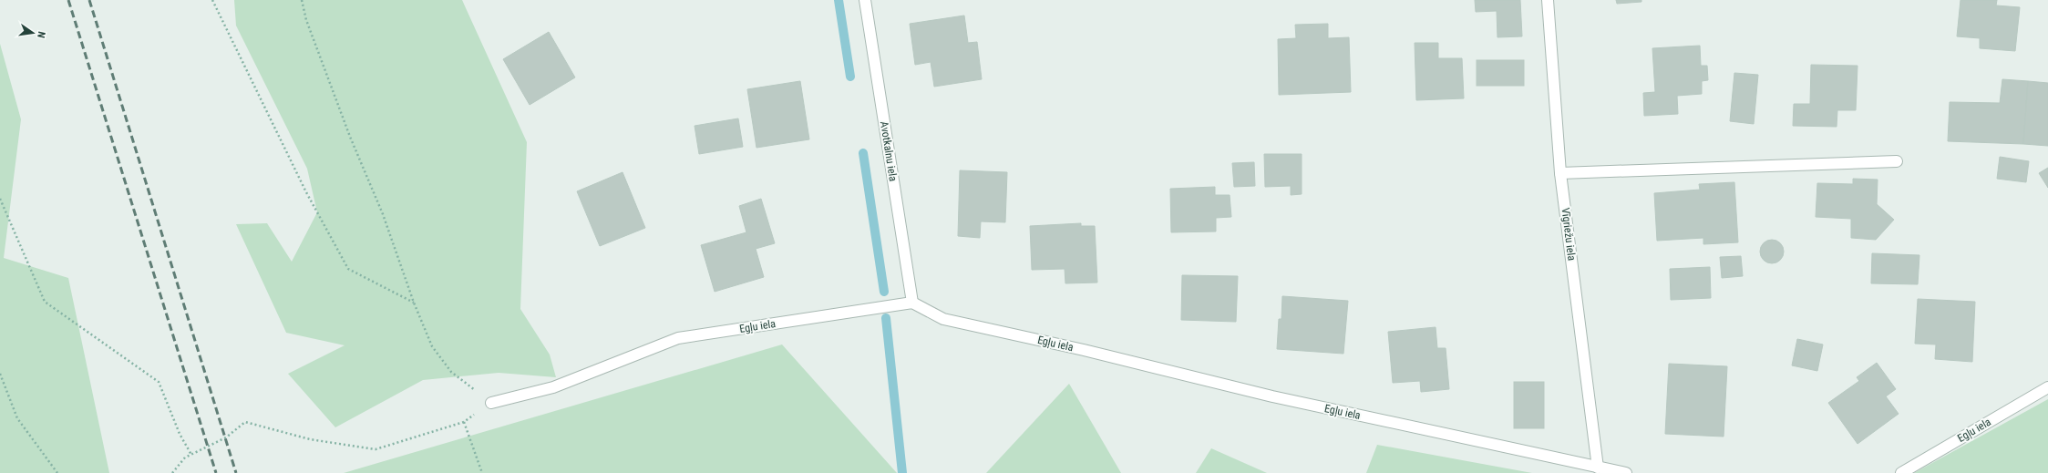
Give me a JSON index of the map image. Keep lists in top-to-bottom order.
{
  "streets": {
    "street": ["Avotkalnu iela", "Vīgriežu iela", "Egļu iela"]
  },
  "crossings": [
    ["Avotkalnu iela", "Egļu iela"],
    ["Vīgriežu iela", "Egļu iela"]
  ],
  "north": "right"
}
